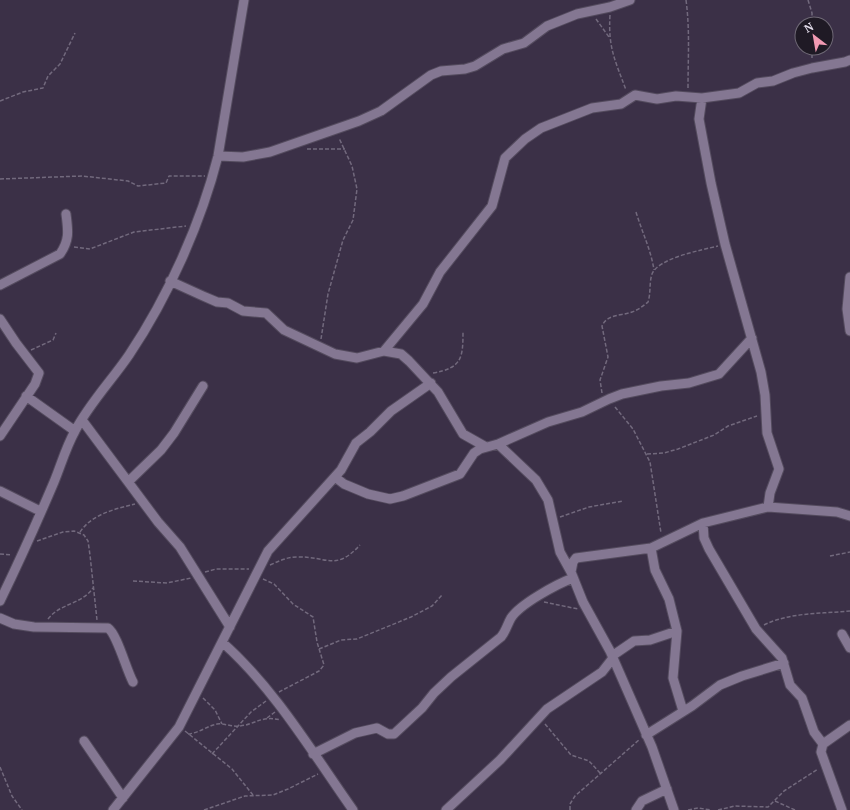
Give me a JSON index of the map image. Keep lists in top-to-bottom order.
{
  "north": "top left"
}
